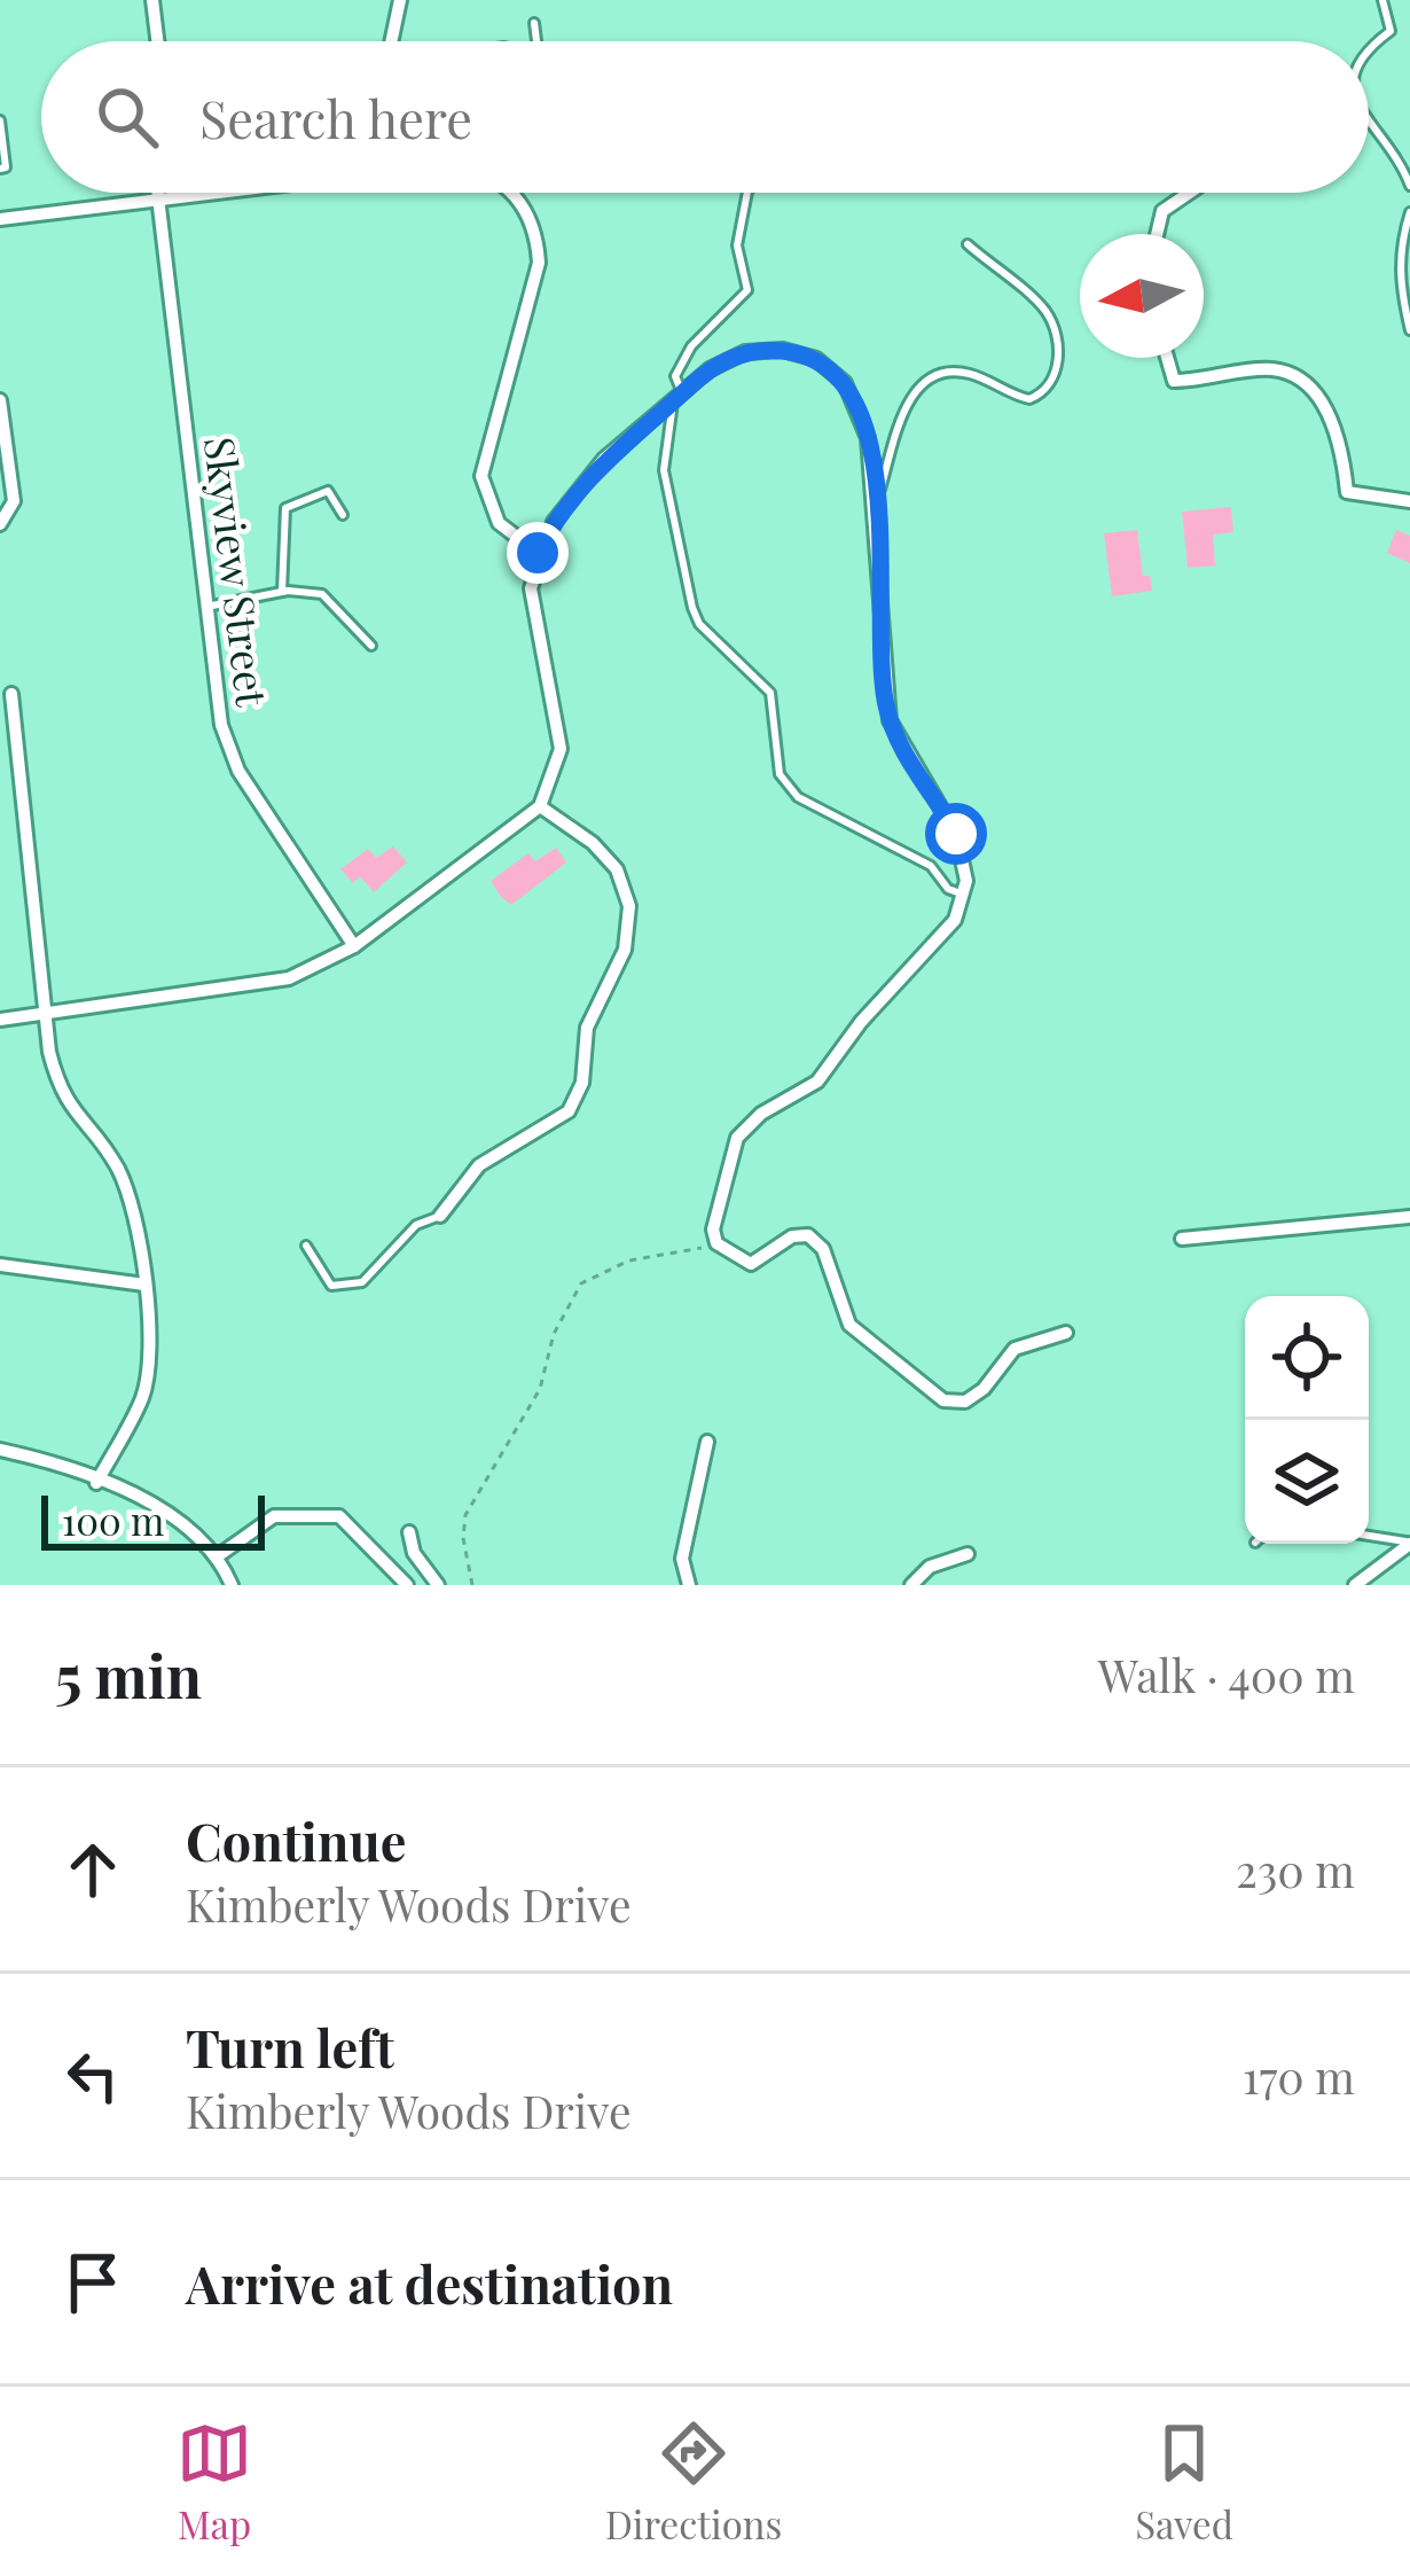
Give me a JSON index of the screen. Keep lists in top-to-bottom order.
{
  "streets": {
    "street": ["Skyview Street"]
  },
  "scale_bar": "100 m",
  "north": "left",
  "page": {
    "search": "Search here",
    "scale": "100 m",
    "heading": ["5 min", "Walk · 400 m"],
    "list": [
      ["Continue", "Kimberly Woods Drive", "230 m"],
      ["Turn left", "Kimberly Woods Drive", "170 m"],
      "Arrive at destination"
    ],
    "nav": ["Map", "Directions", "Saved"]
  }
}
